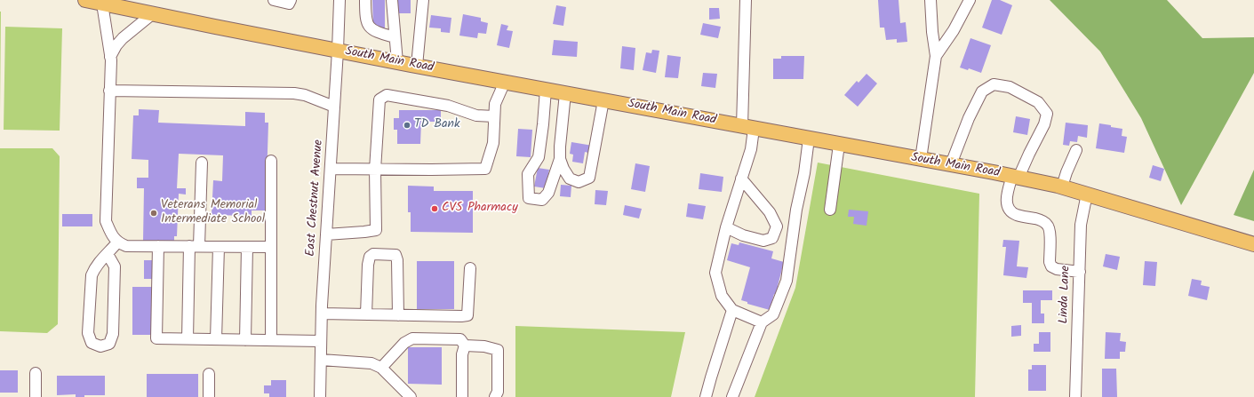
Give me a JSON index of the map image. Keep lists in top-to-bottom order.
{
  "streets": {
    "main road": ["South Main Road"],
    "street": ["East Chestnut Avenue", "Linda Lane"]
  },
  "crossings": [
    ["South Main Road", "East Chestnut Avenue"],
    ["South Main Road", "Linda Lane"]
  ],
  "places": ["TD Bank", "CVS Pharmacy", "Veterans Memorial Intermediate School"]
}
